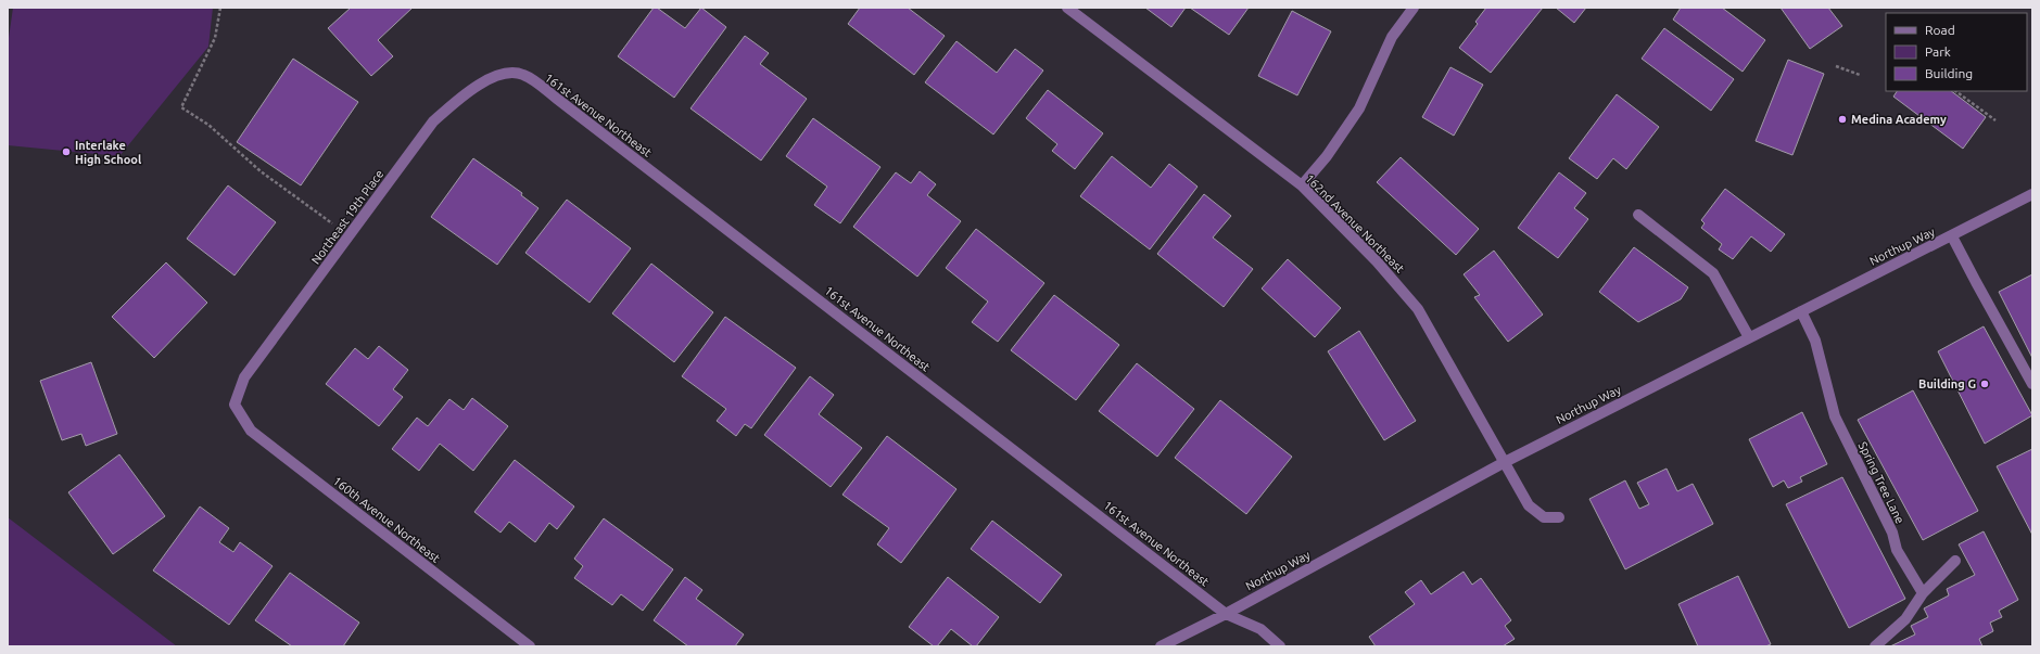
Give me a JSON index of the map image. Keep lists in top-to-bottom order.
{
  "streets": {
    "street": [
      "161st Avenue Northeast",
      "Northeast 19th Place",
      "162nd Avenue Northeast",
      "Northup Way",
      "Spring Tree Lane",
      "160th Avenue Northeast"
    ]
  },
  "crossings": [
    ["161st Avenue Northeast", "Northeast 19th Place"],
    ["161st Avenue Northeast", "Northup Way"],
    ["Northeast 19th Place", "160th Avenue Northeast"],
    ["162nd Avenue Northeast", "Northup Way"],
    ["Northup Way", "Spring Tree Lane"]
  ],
  "places": ["Medina Academy", "Interlake High School", "Building G"],
  "legend": ["Road", "Park", "Building"]
}
